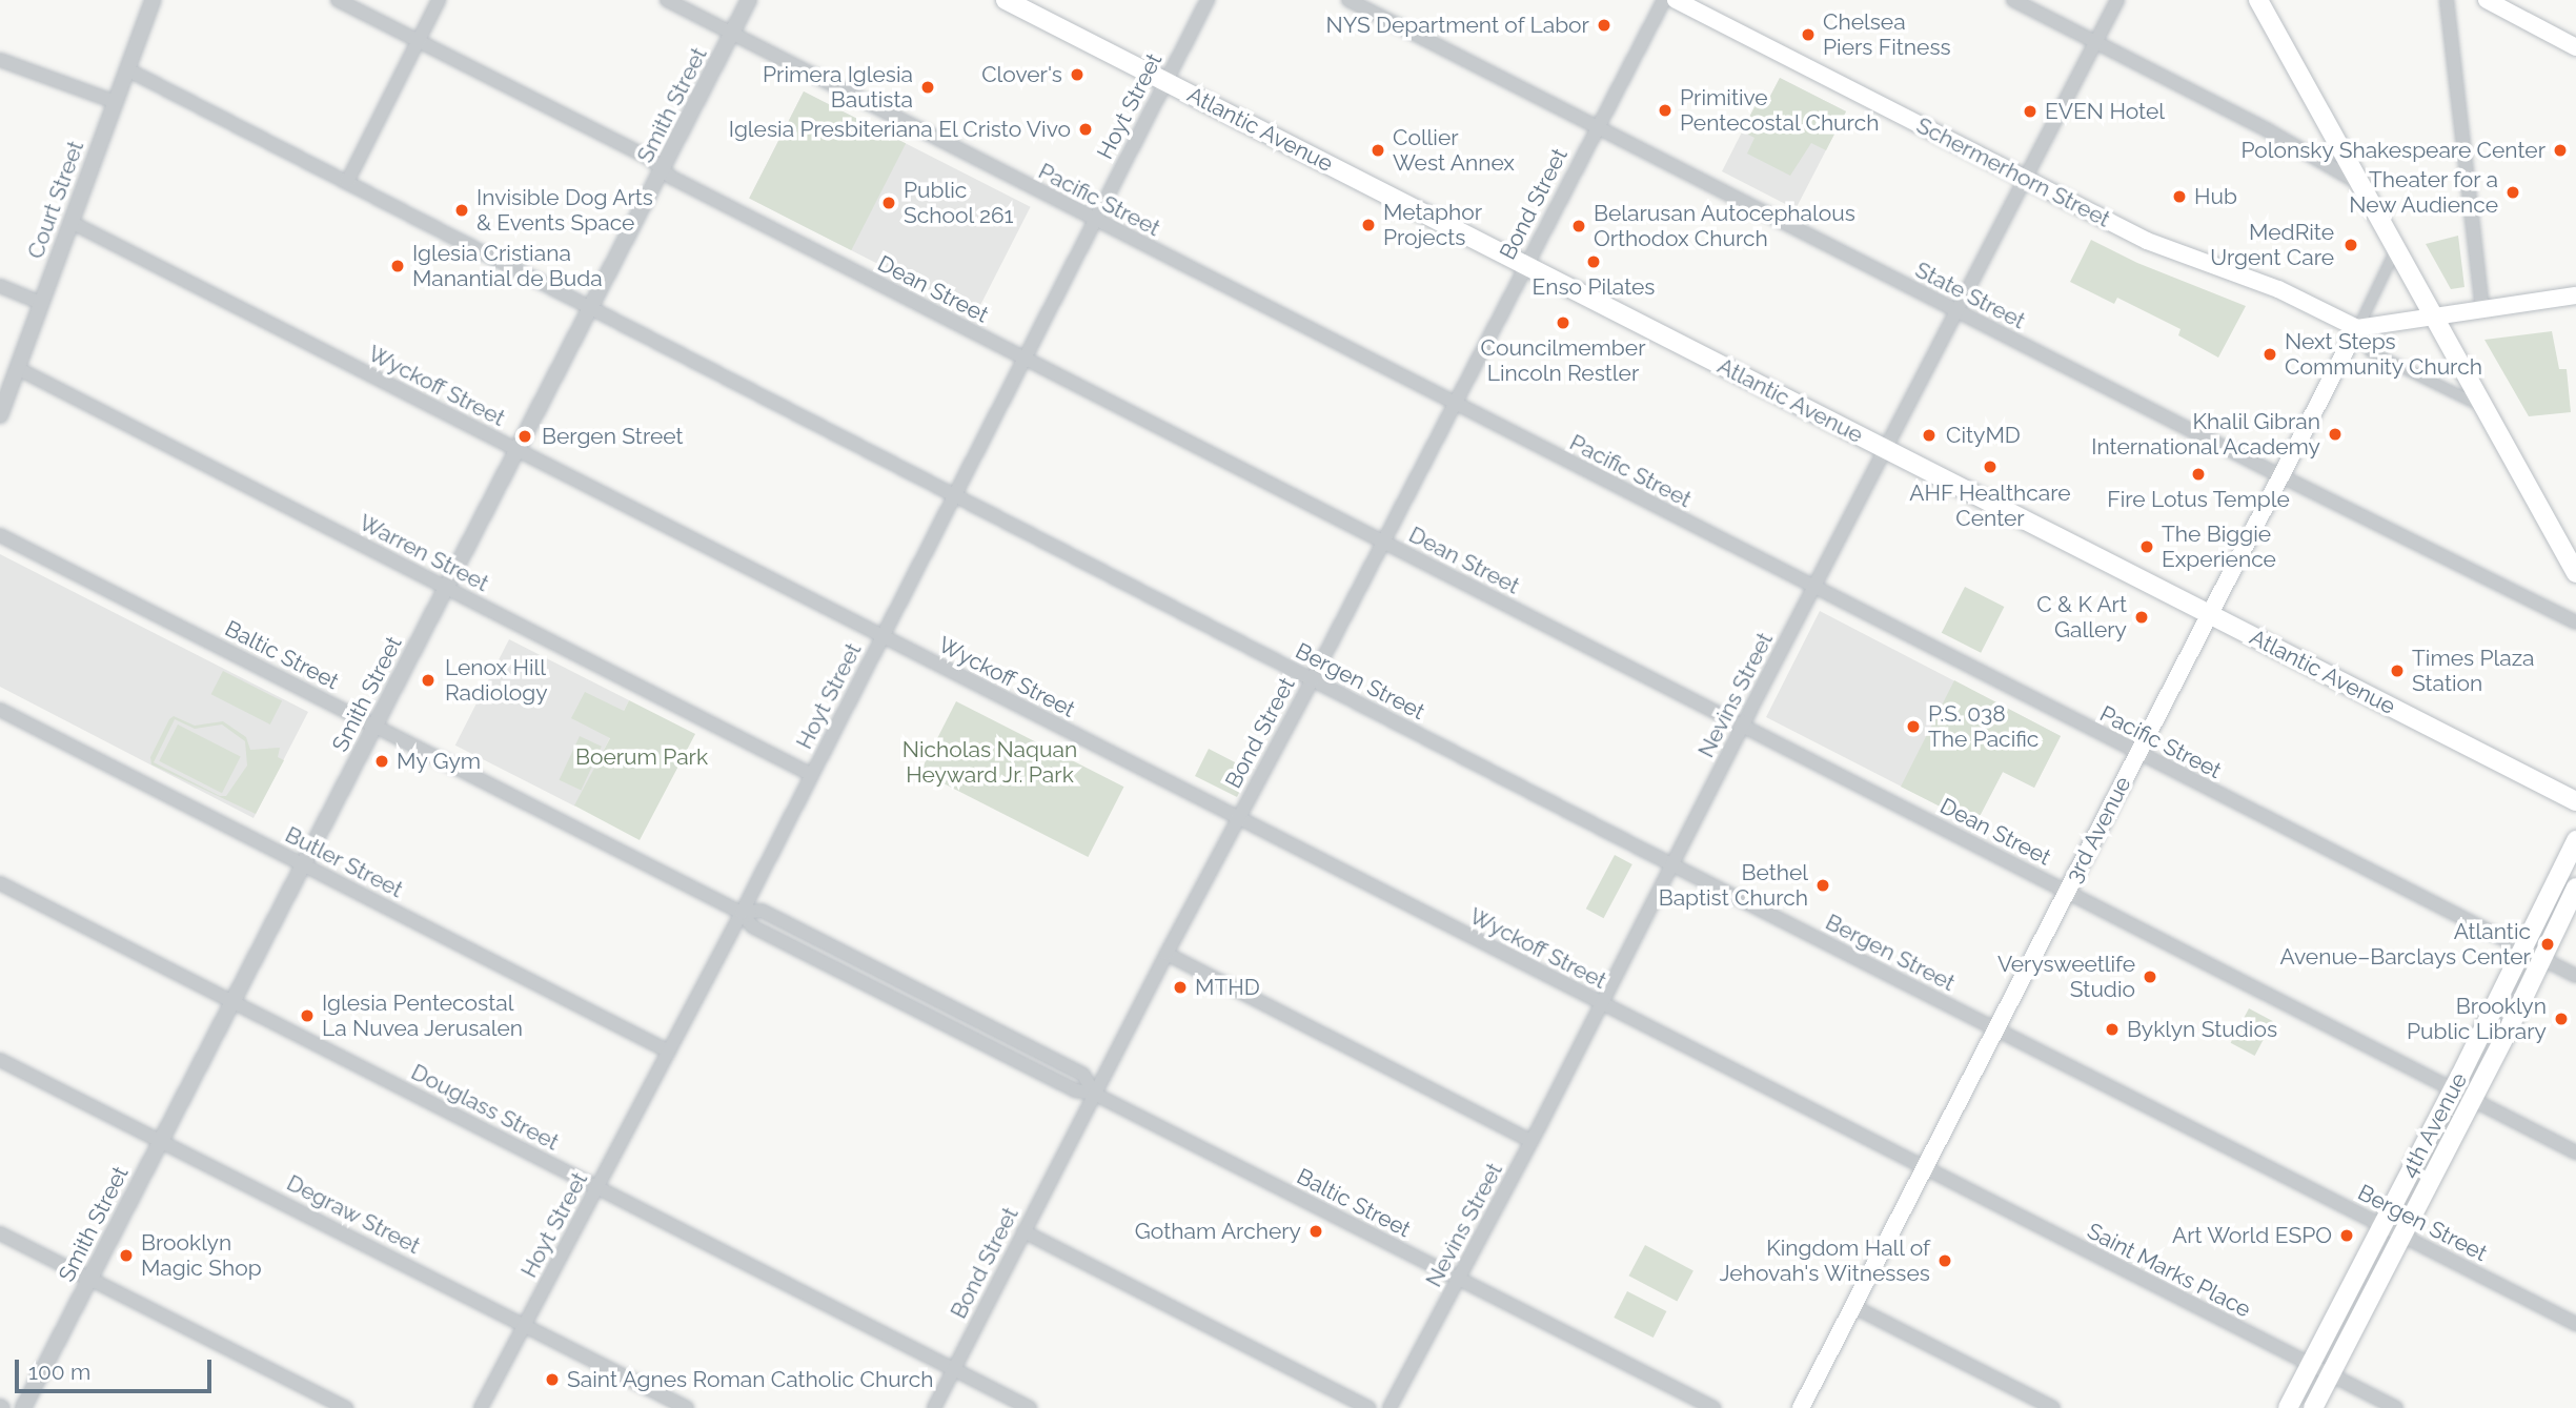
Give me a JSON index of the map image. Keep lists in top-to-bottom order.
{
  "streets": {
    "main road": [
      "Atlantic Avenue",
      "Schermerhorn Street",
      "3rd Avenue",
      "4th Avenue"
    ],
    "street": [
      "Smith Street",
      "Hoyt Street",
      "Court Street",
      "Pacific Street",
      "Bond Street",
      "Dean Street",
      "State Street",
      "Wyckoff Street",
      "Warren Street",
      "Baltic Street",
      "Bergen Street",
      "Nevins Street",
      "Butler Street",
      "Douglass Street",
      "Degraw Street",
      "Saint Marks Place"
    ]
  },
  "crossings": [
    ["Smith Street", "Pacific Street"],
    ["Smith Street", "Dean Street"],
    ["Smith Street", "Wyckoff Street"],
    ["Smith Street", "Warren Street"],
    ["Smith Street", "Baltic Street"],
    ["Smith Street", "Bergen Street"],
    ["Smith Street", "Butler Street"],
    ["Smith Street", "Douglass Street"],
    ["Smith Street", "Degraw Street"],
    ["Hoyt Street", "Atlantic Avenue"],
    ["Hoyt Street", "Pacific Street"],
    ["Hoyt Street", "Dean Street"],
    ["Hoyt Street", "Wyckoff Street"],
    ["Hoyt Street", "Warren Street"],
    ["Hoyt Street", "Baltic Street"],
    ["Hoyt Street", "Bergen Street"],
    ["Hoyt Street", "Butler Street"],
    ["Hoyt Street", "Douglass Street"],
    ["Hoyt Street", "Degraw Street"],
    ["Atlantic Avenue", "Bond Street"],
    ["Atlantic Avenue", "Nevins Street"],
    ["Atlantic Avenue", "3rd Avenue"],
    ["Schermerhorn Street", "Nevins Street"],
    ["Schermerhorn Street", "3rd Avenue"],
    ["Court Street", "Wyckoff Street"],
    ["Court Street", "Warren Street"],
    ["Court Street", "Bergen Street"],
    ["Pacific Street", "Bond Street"],
    ["Pacific Street", "Nevins Street"],
    ["Pacific Street", "3rd Avenue"],
    ["Pacific Street", "4th Avenue"],
    ["Bond Street", "Dean Street"],
    ["Bond Street", "State Street"],
    ["Bond Street", "Wyckoff Street"],
    ["Bond Street", "Baltic Street"],
    ["Bond Street", "Bergen Street"],
    ["Bond Street", "Douglass Street"],
    ["Dean Street", "Nevins Street"],
    ["Dean Street", "3rd Avenue"],
    ["Dean Street", "4th Avenue"],
    ["State Street", "Nevins Street"],
    ["State Street", "3rd Avenue"],
    ["Wyckoff Street", "Nevins Street"],
    ["Wyckoff Street", "3rd Avenue"],
    ["Wyckoff Street", "Saint Marks Place"],
    ["Baltic Street", "Nevins Street"],
    ["Bergen Street", "Nevins Street"],
    ["Bergen Street", "3rd Avenue"],
    ["Bergen Street", "4th Avenue"],
    ["3rd Avenue", "Saint Marks Place"],
    ["4th Avenue", "Saint Marks Place"]
  ],
  "parks": ["Nicholas Naquan Heyward Jr. Park", "Boerum Park"],
  "places": [
    "NYS Department of Labor",
    "Chelsea Piers Fitness",
    "Clover's",
    "Primera Iglesia Bautista",
    "Primitive Pentecostal Church",
    "EVEN Hotel",
    "Iglesia Presbiteriana El Cristo Vivo",
    "Collier West Annex",
    "Polonsky Shakespeare Center",
    "Theater for a New Audience",
    "Hub",
    "Public School 261",
    "Invisible Dog Arts & Events Space",
    "Metaphor Projects",
    "Belarusan Autocephalous Orthodox Church",
    "MedRite Urgent Care",
    "Enso Pilates",
    "Iglesia Cristiana Manantial de Buda",
    "Councilmember Lincoln Restler",
    "Next Steps Community Church",
    "Khalil Gibran International Academy",
    "CityMD",
    "Bergen Street",
    "AHF Healthcare Center",
    "Fire Lotus Temple",
    "The Biggie Experience",
    "C & K Art Gallery",
    "Times Plaza Station",
    "Lenox Hill Radiology",
    "P.S. 038 The Pacific",
    "My Gym",
    "Bethel Baptist Church",
    "Atlantic Avenue–Barclays Center",
    "Verysweetlife Studio",
    "MTHD",
    "Iglesia Pentecostal La Nuvea Jerusalen",
    "Brooklyn Public Library",
    "Byklyn Studios",
    "Gotham Archery",
    "Art World ESPO",
    "Brooklyn Magic Shop",
    "Kingdom Hall of Jehovah's Witnesses",
    "Saint Agnes Roman Catholic Church"
  ],
  "scale_bar": "100 m"
}
